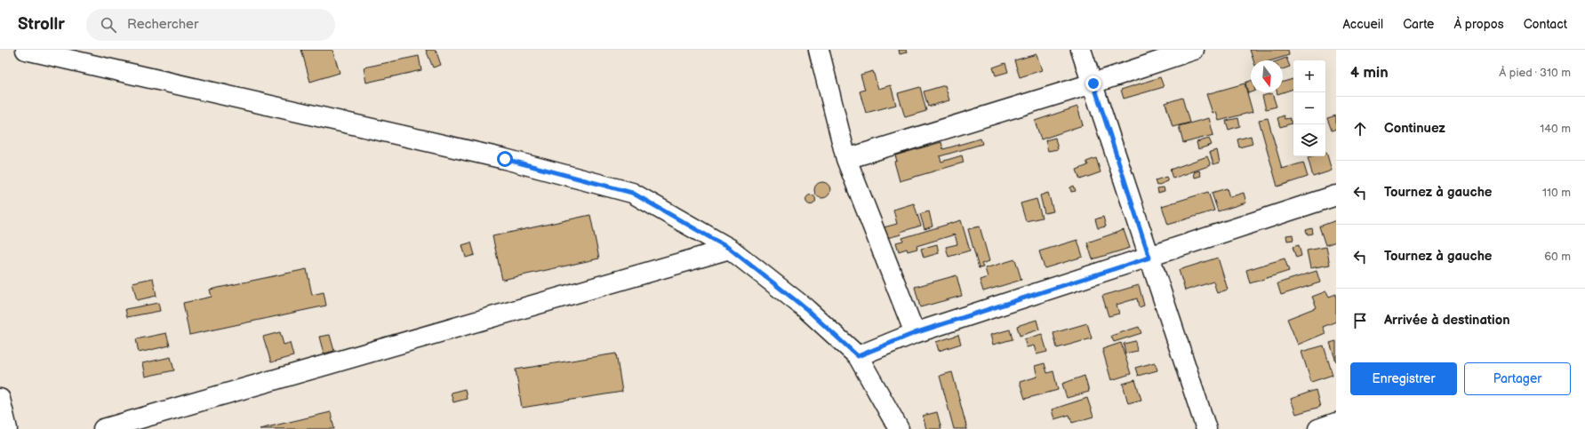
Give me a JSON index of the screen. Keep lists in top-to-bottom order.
{
  "north": "bottom",
  "page": {
    "header": "Strollr",
    "search": "Rechercher",
    "nav": [
      "Accueil",
      "Carte",
      "À propos",
      "Contact"
    ],
    "heading": ["4 min", "À pied · 310 m"],
    "map_buttons": ["+", "−"],
    "list": [
      ["Continuez", "140 m"],
      ["Tournez à gauche", "110 m"],
      ["Tournez à gauche", "60 m"],
      "Arrivée à destination"
    ],
    "buttons": ["Enregistrer", "Partager"]
  }
}
